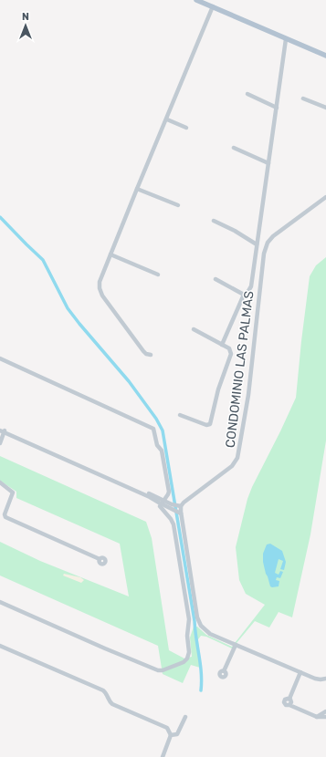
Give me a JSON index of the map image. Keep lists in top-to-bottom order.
{
  "streets": {
    "street": ["CONDOMINIO LAS PALMAS"]
  },
  "north": "top"
}
